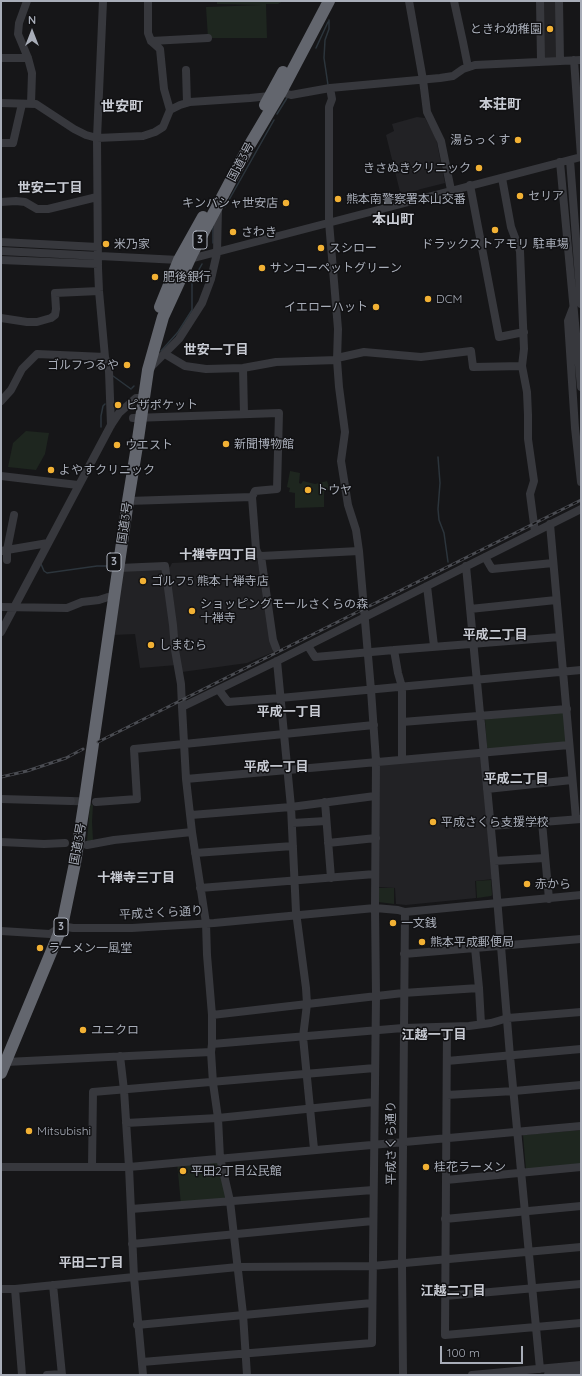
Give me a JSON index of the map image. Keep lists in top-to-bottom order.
{
  "streets": {
    "highway": ["国道3号", "3"],
    "street": ["平成さくら通り"]
  },
  "crossings": [
    ["国道3号", "平成さくら通り"]
  ],
  "districts": [
    "本荘町",
    "世安町",
    "世安二丁目",
    "本山町",
    "世安一丁目",
    "十禅寺四丁目",
    "平成二丁目",
    "平成一丁目",
    "平成一丁目",
    "平成二丁目",
    "十禅寺三丁目",
    "江越一丁目",
    "平田二丁目",
    "江越二丁目"
  ],
  "places": [
    "ときわ幼稚園",
    "湯らっくす",
    "きさぬきクリニック",
    "セリア",
    "熊本南警察署本山交番",
    "キンバシャ世安店",
    "ドラックストアモリ 駐車場",
    "さわき",
    "米乃家",
    "スシロー",
    "サンコーペットグリーン",
    "肥後銀行",
    "DCM",
    "イエローハット",
    "ゴルフつるや",
    "ピザポケット",
    "新聞博物館",
    "ウエスト",
    "よやすクリニック",
    "トウヤ",
    "ゴルフ5 熊本十禅寺店",
    "ショッピングモールさくらの森 十禅寺",
    "しまむら",
    "平成さくら支援学校",
    "赤から",
    "一文銭",
    "熊本平成郵便局",
    "ラーメン一風堂",
    "ユニクロ",
    "Mitsubishi",
    "桂花ラーメン",
    "平田2丁目公民館"
  ],
  "scale_bar": "100 m",
  "north": "top"
}
